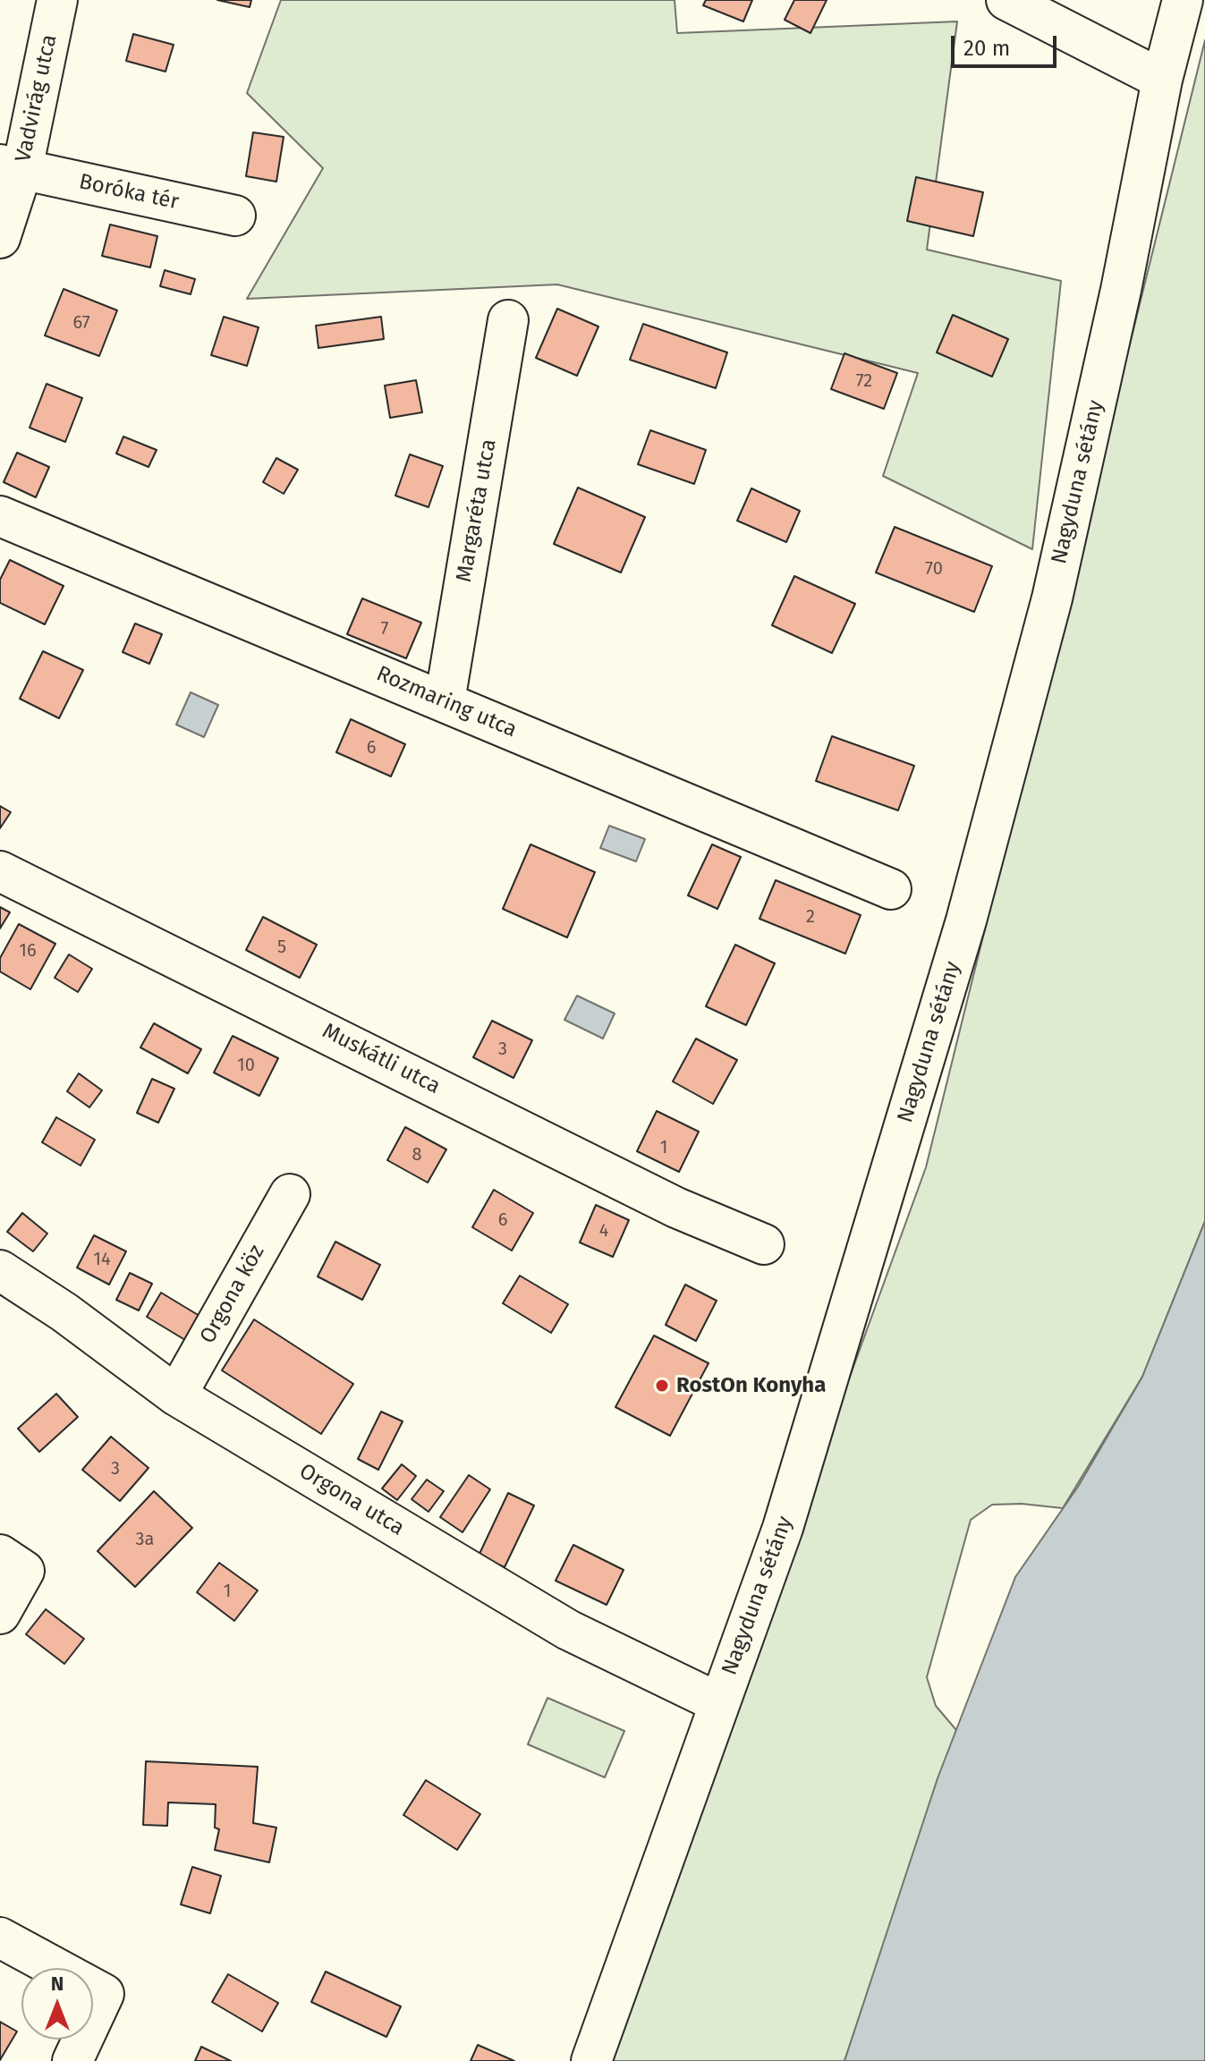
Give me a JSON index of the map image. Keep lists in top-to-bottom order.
{
  "streets": {
    "street": [
      "Vadvirág utca",
      "Boróka tér",
      "Nagyduna sétány",
      "Margaréta utca",
      "Rozmaring utca",
      "Muskátli utca",
      "Orgona köz",
      "Orgona utca"
    ]
  },
  "crossings": [
    ["Vadvirág utca", "Boróka tér"],
    ["Nagyduna sétány", "Orgona utca"],
    ["Margaréta utca", "Rozmaring utca"],
    ["Orgona köz", "Orgona utca"]
  ],
  "places": ["RostOn Konyha"],
  "house_numbers": [
    "67",
    "72",
    "70",
    "7",
    "6",
    "2",
    "5",
    "16",
    "3",
    "10",
    "1",
    "8",
    "6",
    "4",
    "14",
    "3",
    "3a",
    "1"
  ],
  "scale_bar": "20 m",
  "north": "top"
}
